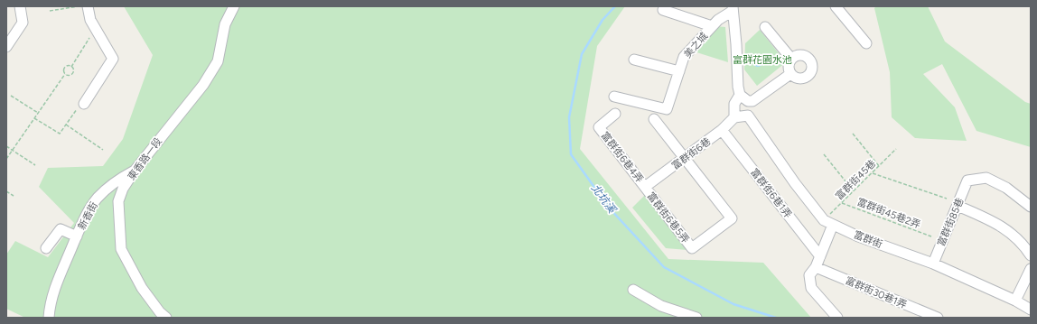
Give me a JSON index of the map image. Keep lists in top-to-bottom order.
{
  "streets": {
    "street": [
      "美之城",
      "富群街6巷",
      "富群街6巷4弄",
      "東香路一段",
      "富群街6巷1弄",
      "新香街",
      "富群街6巷5弄",
      "富群街85巷",
      "富群街",
      "富群街30巷1弄"
    ],
    "path": ["富群街45巷", "富群街45巷2弄"]
  },
  "crossings": [
    ["富群街6巷", "富群街6巷4弄"],
    ["富群街6巷", "富群街6巷1弄"],
    ["富群街6巷", "富群街6巷5弄"],
    ["富群街6巷4弄", "富群街6巷5弄"],
    ["東香路一段", "新香街"],
    ["富群街45巷", "富群街45巷2弄"],
    ["富群街45巷", "富群街"],
    ["富群街85巷", "富群街"]
  ],
  "water": ["北坑溪"],
  "parks": ["富群花園水池"]
}
